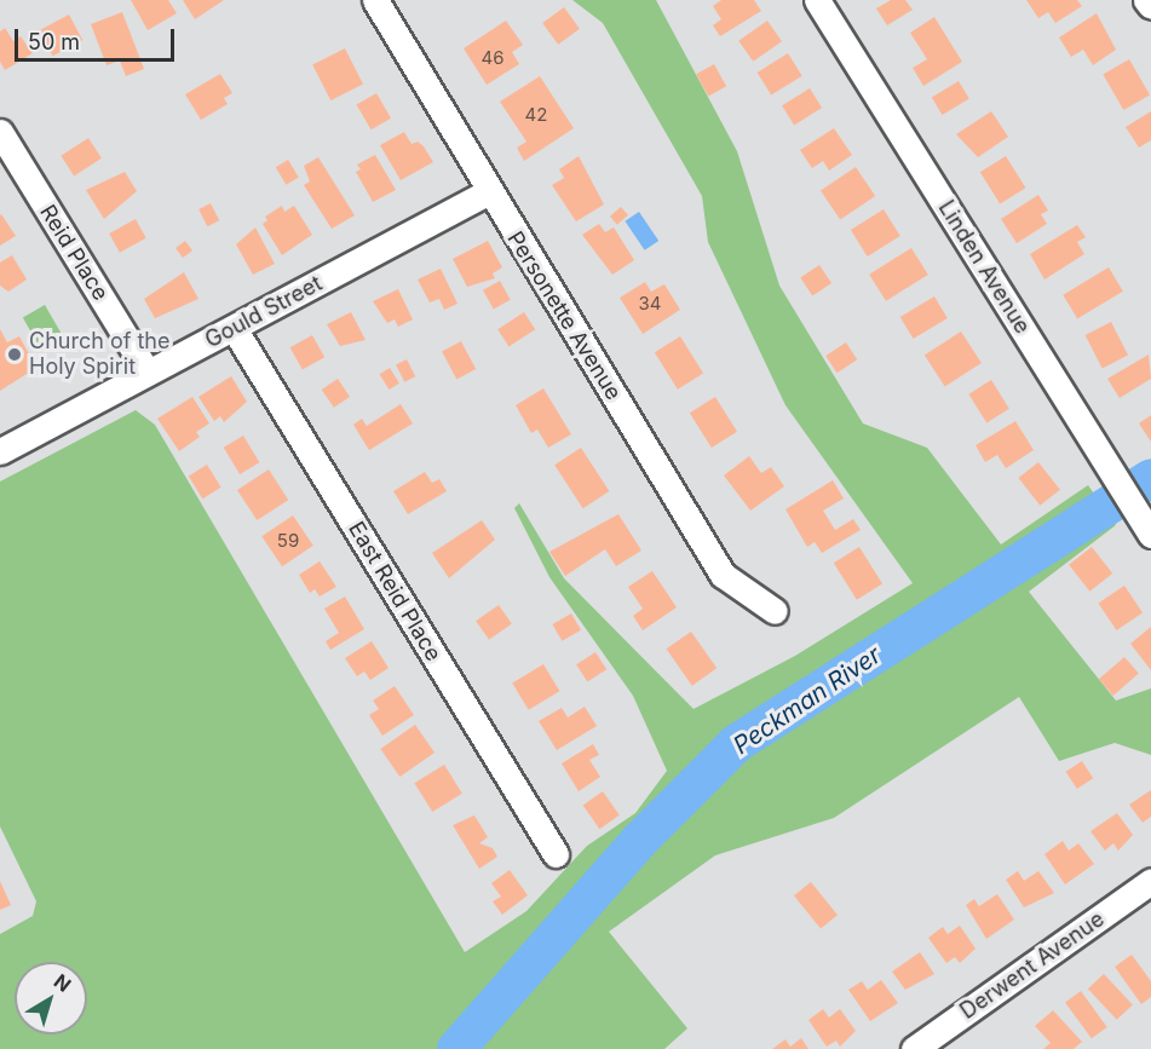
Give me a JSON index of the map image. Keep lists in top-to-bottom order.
{
  "streets": {
    "street": [
      "Reid Place",
      "Linden Avenue",
      "Gould Street",
      "Personette Avenue",
      "East Reid Place",
      "Derwent Avenue"
    ]
  },
  "crossings": [
    ["Reid Place", "Gould Street"],
    ["Gould Street", "Personette Avenue"],
    ["Gould Street", "East Reid Place"]
  ],
  "water": ["Peckman River"],
  "places": ["Church of the Holy Spirit"],
  "house_numbers": [
    "46",
    "42",
    "34",
    "59"
  ],
  "scale_bar": "50 m",
  "north": "top right"
}
